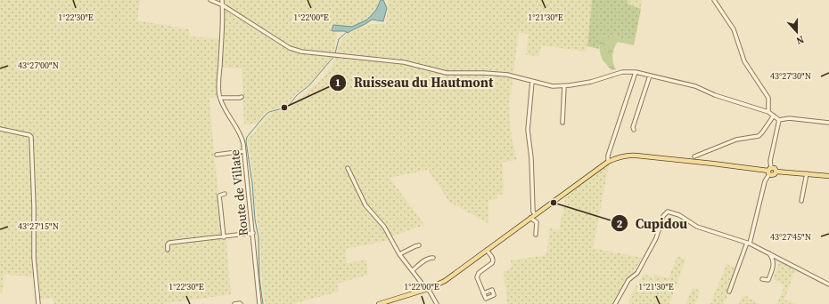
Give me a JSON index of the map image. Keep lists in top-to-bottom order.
{
  "streets": {
    "street": ["Route de Villate"]
  },
  "places": ["Ruisseau du Hautmont", "Cupidou"],
  "north": "bottom",
  "coordinates": [
    "1°22'30\"E",
    "1°22'00\"E",
    "1°21'30\"E",
    "43°27'00\"N",
    "43°27'30\"N",
    "43°27'15\"N",
    "43°27'45\"N"
  ]
}
